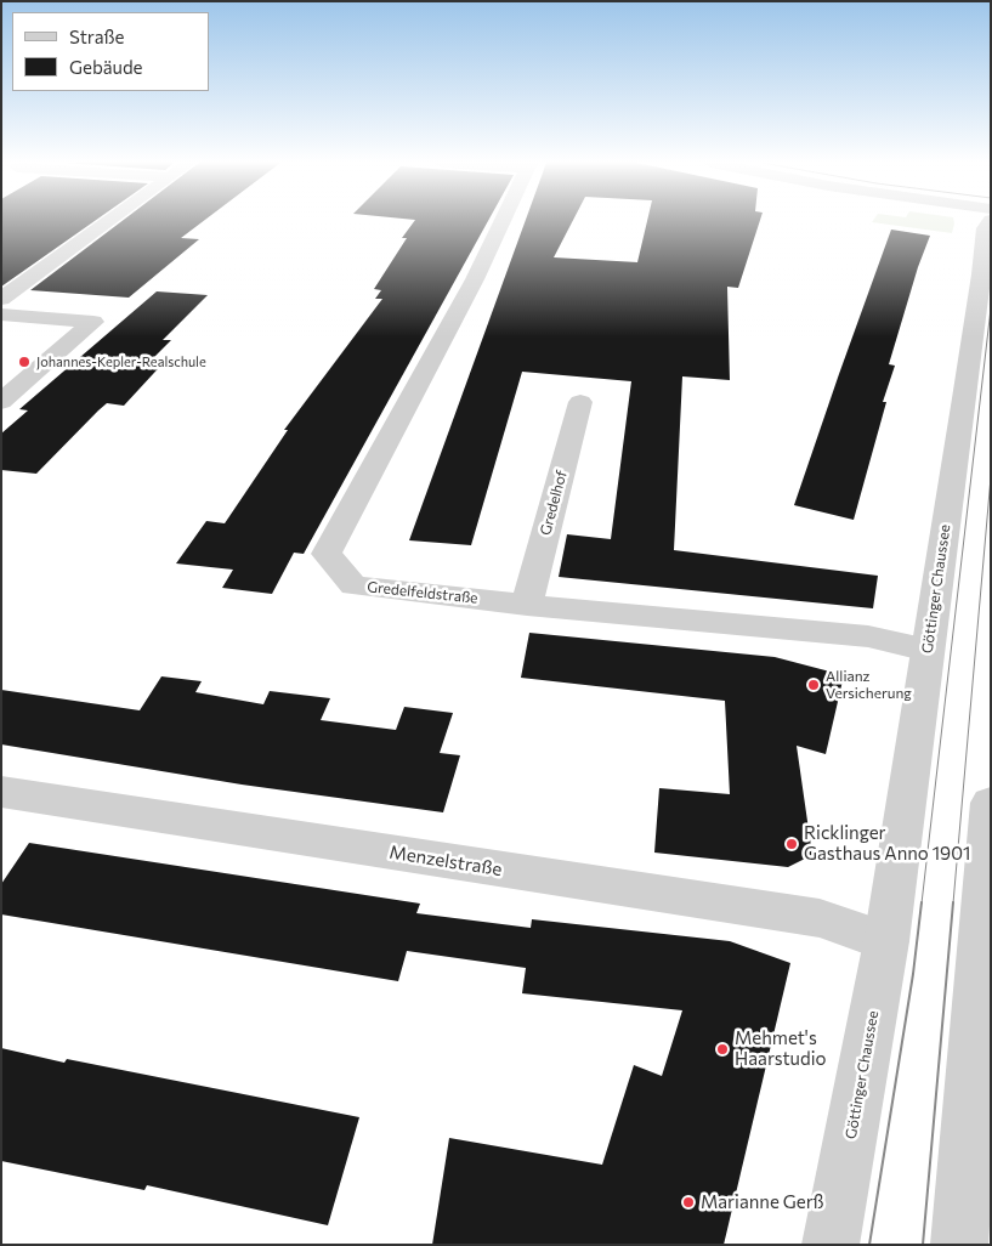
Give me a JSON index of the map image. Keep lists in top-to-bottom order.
{
  "streets": {
    "street": [
      "Gredelhof",
      "Göttinger Chaussee",
      "Gredelfeldstraße",
      "Menzelstraße"
    ]
  },
  "crossings": [
    ["Gredelhof", "Gredelfeldstraße"],
    ["Göttinger Chaussee", "Gredelfeldstraße"],
    ["Göttinger Chaussee", "Menzelstraße"]
  ],
  "places": [
    "Johannes-Kepler-Realschule",
    "Allianz Versicherung",
    "Ricklinger Gasthaus Anno 1901",
    "Mehmet's Haarstudio",
    "Marianne Gerß"
  ],
  "legend": ["Straße", "Gebäude"]
}
